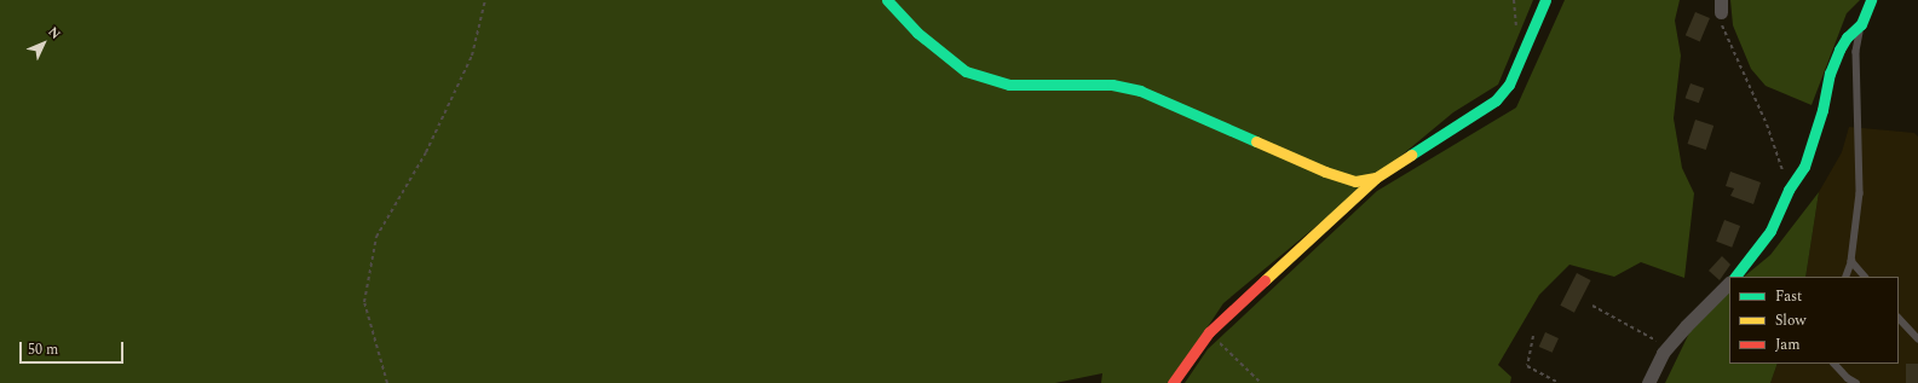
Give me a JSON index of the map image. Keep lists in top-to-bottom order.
{
  "legend": ["Fast", "Slow", "Jam"],
  "scale_bar": "50 m",
  "north": "top right"
}
